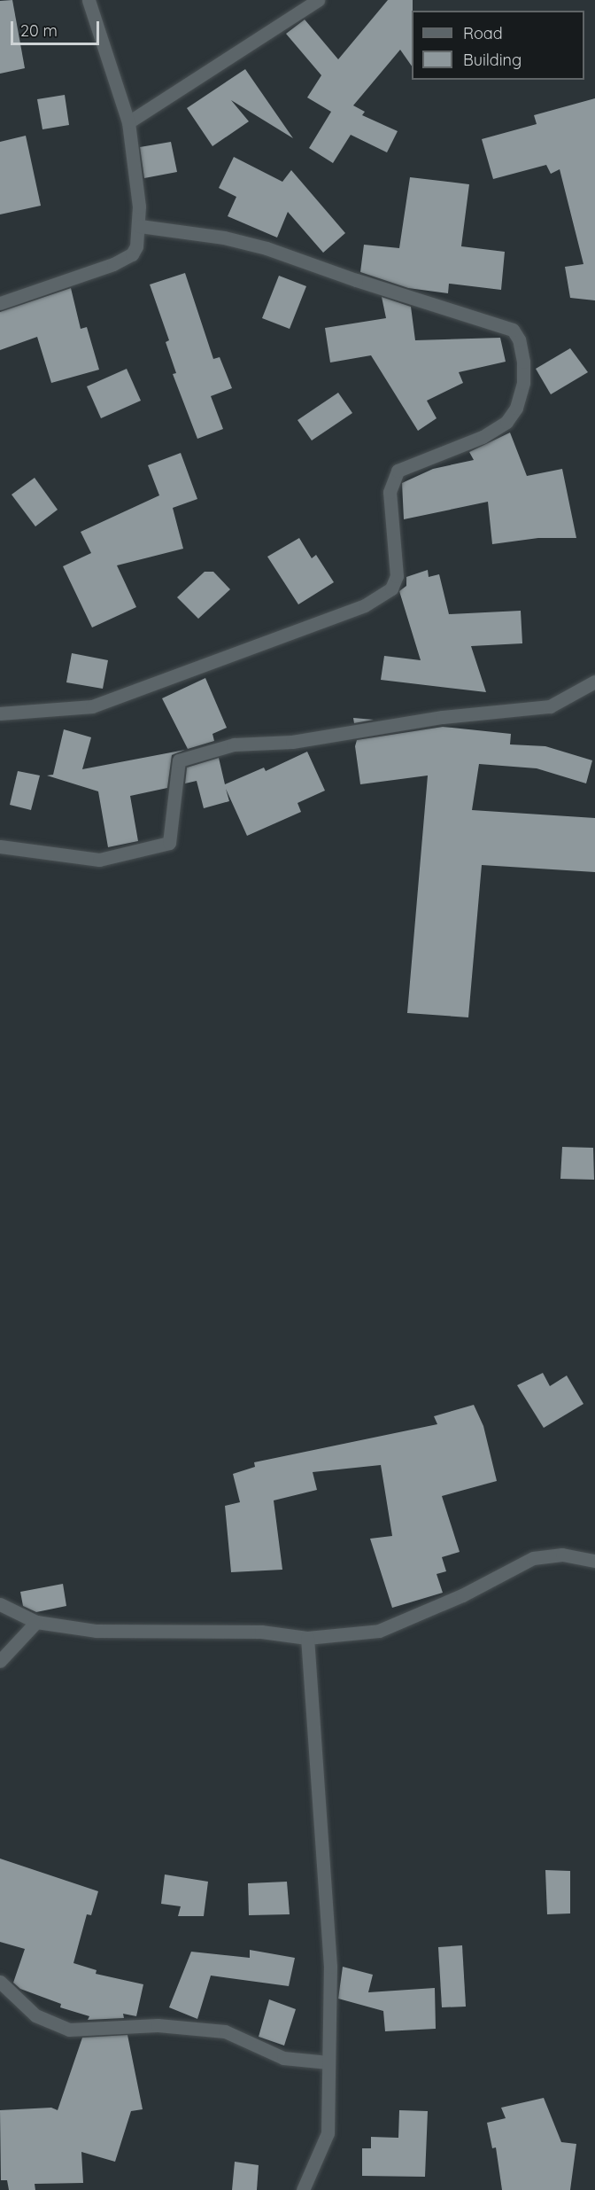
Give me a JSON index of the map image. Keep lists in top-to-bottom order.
{
  "legend": ["Road", "Building"],
  "scale_bar": "20 m"
}
